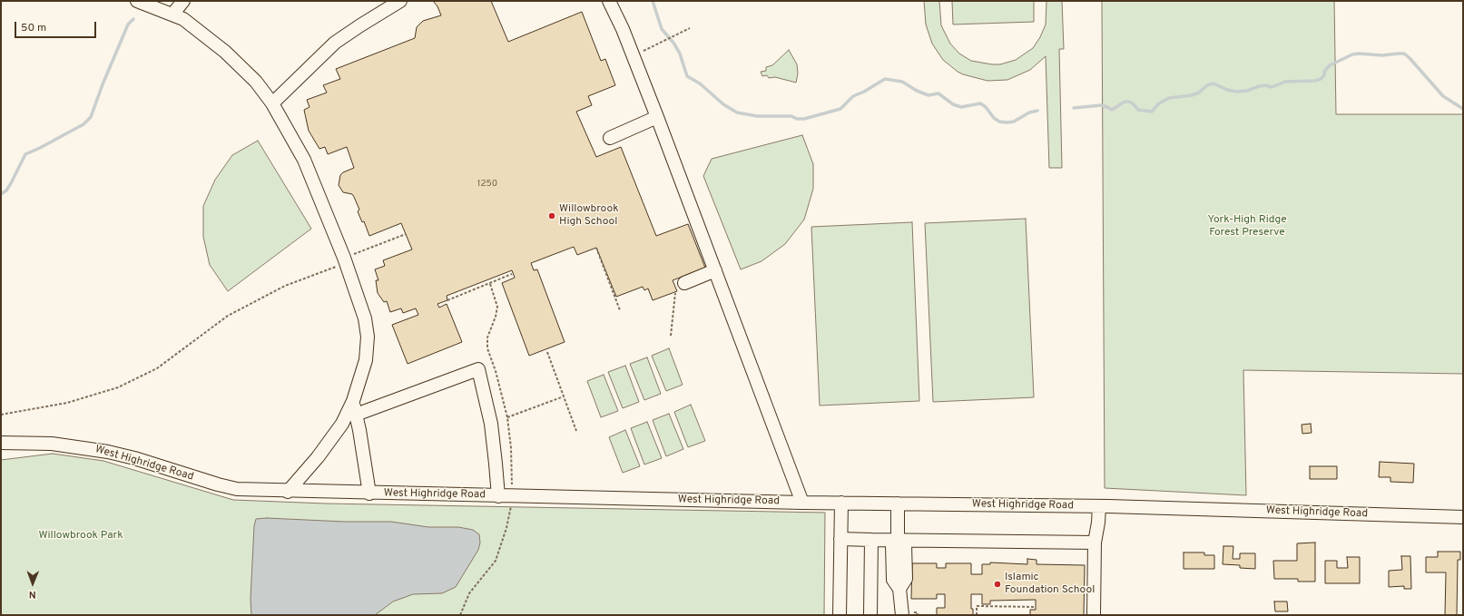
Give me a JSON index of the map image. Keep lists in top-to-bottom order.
{
  "streets": {
    "street": ["West Highridge Road"]
  },
  "parks": ["York-High Ridge Forest Preserve", "Willowbrook Park"],
  "places": ["Willowbrook High School", "Islamic Foundation School"],
  "house_numbers": ["1250"],
  "scale_bar": "50 m",
  "north": "bottom"
}
